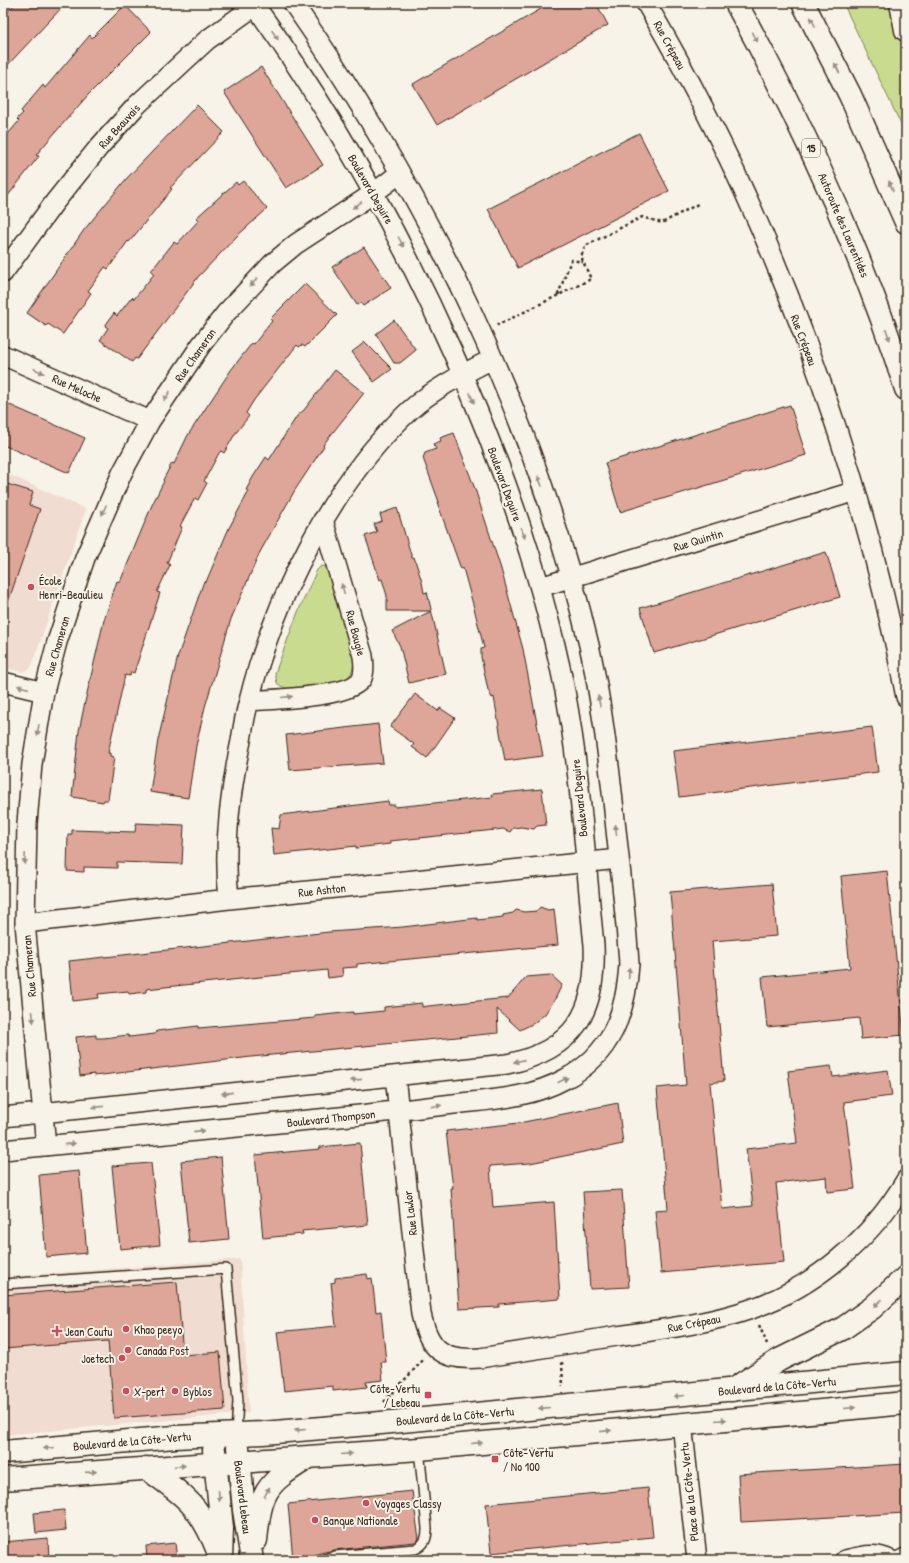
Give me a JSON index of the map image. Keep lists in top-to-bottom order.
{
  "streets": {
    "main road": [
      "15",
      "Autoroute des Laurentides",
      "Boulevard de la Côte-Vertu",
      "Boulevard Lebeau"
    ],
    "street": [
      "Rue Crépeau",
      "Rue Beauvais",
      "Boulevard Deguire",
      "Rue Chameran",
      "Rue Meloche",
      "Rue Quintin",
      "Rue Bougie",
      "Rue Ashton",
      "Boulevard Thompson",
      "Rue Lawlor",
      "Place de la Côte-Vertu"
    ]
  },
  "crossings": [
    ["Rue Crépeau", "Rue Quintin"],
    ["Rue Crépeau", "Rue Lawlor"],
    ["Rue Beauvais", "Boulevard Deguire"],
    ["Boulevard Deguire", "Rue Chameran"],
    ["Boulevard Deguire", "Rue Quintin"],
    ["Boulevard Deguire", "Rue Ashton"],
    ["Boulevard Deguire", "Rue Lawlor"],
    ["Rue Chameran", "Rue Meloche"],
    ["Rue Chameran", "Rue Ashton"],
    ["Rue Chameran", "Boulevard Thompson"],
    ["Rue Ashton", "Boulevard Thompson"],
    ["Boulevard Thompson", "Rue Lawlor"],
    ["Boulevard de la Côte-Vertu", "Boulevard Lebeau"]
  ],
  "one_way": ["Rue Chameran", "Rue Meloche"],
  "places": {
    "other": [
      "École Henri-Beaulieu",
      "Khao peeyo",
      "Canada Post",
      "Joetech",
      "X-pert",
      "Byblos",
      "Voyages Classy",
      "Banque Nationale"
    ],
    "health": ["Jean Coutu"],
    "transit": ["Côte-Vertu / Lebeau", "Côte-Vertu / No 100"]
  }
}
